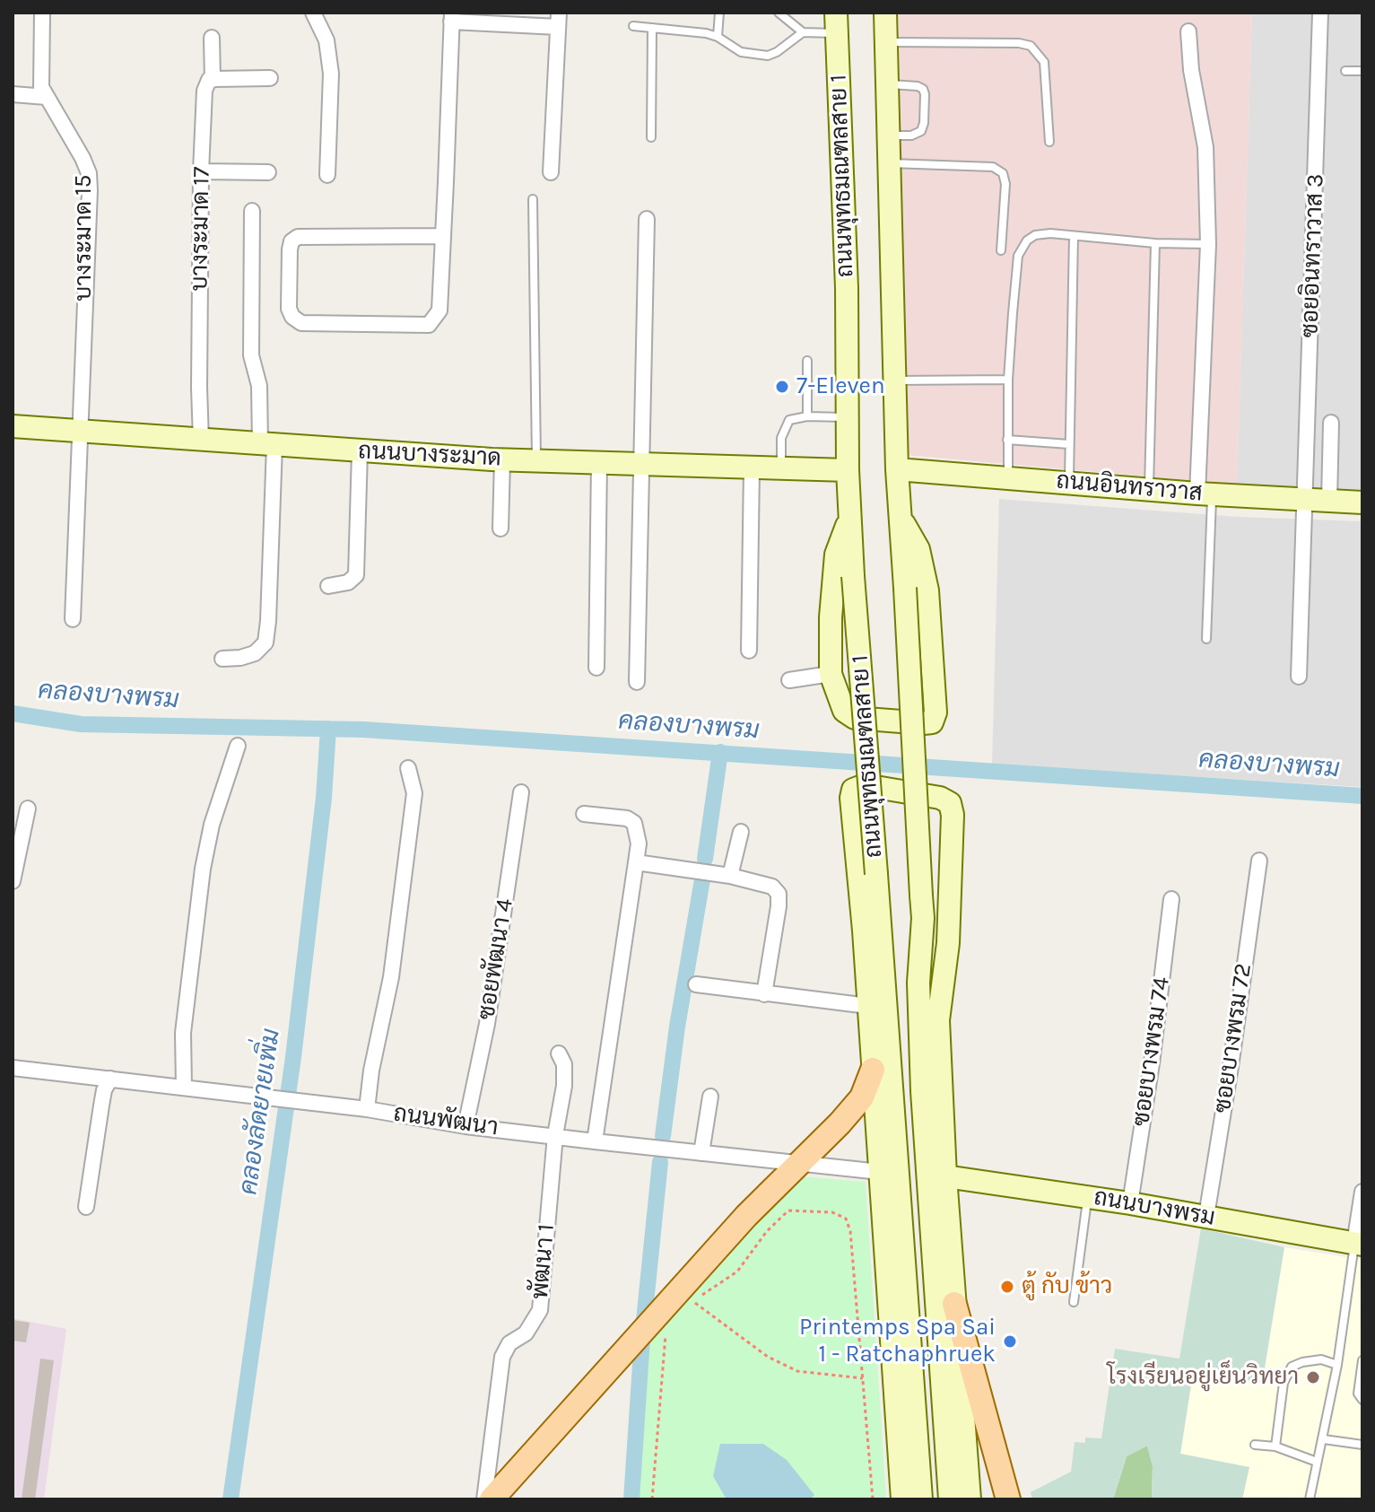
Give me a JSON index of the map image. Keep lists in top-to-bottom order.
{
  "streets": {
    "main road": [
      "ถนนพุทธมณฑลสาย 1",
      "ถนนบางระมาด",
      "ถนนอินทราวาส",
      "ถนนบางพรม"
    ],
    "street": [
      "บางระมาด 17",
      "บางระมาด 15",
      "ซอยอินทราวาส 3",
      "ซอยพัฒนา 4",
      "ซอยบางพรม 72",
      "ซอยบางพรม 74",
      "ถนนพัฒนา",
      "พัฒนา 1"
    ]
  },
  "crossings": [
    ["ถนนพุทธมณฑลสาย 1", "ถนนบางระมาด"],
    ["ถนนพุทธมณฑลสาย 1", "ถนนอินทราวาส"],
    ["บางระมาด 17", "ถนนบางระมาด"],
    ["บางระมาด 15", "ถนนบางระมาด"],
    ["ซอยอินทราวาส 3", "ถนนอินทราวาส"],
    ["ซอยพัฒนา 4", "ถนนพัฒนา"],
    ["ซอยบางพรม 72", "ถนนบางพรม"],
    ["ซอยบางพรม 74", "ถนนบางพรม"],
    ["ถนนพัฒนา", "พัฒนา 1"]
  ],
  "water": ["คลองบางพรม", "คลองลัดยายเพิ่ม"],
  "places": [
    "7-Eleven",
    "ตู้ กับ ข้าว",
    "Printemps Spa Sai 1 - Ratchaphruek",
    "โรงเรียนอยู่เย็นวิทยา"
  ]
}
